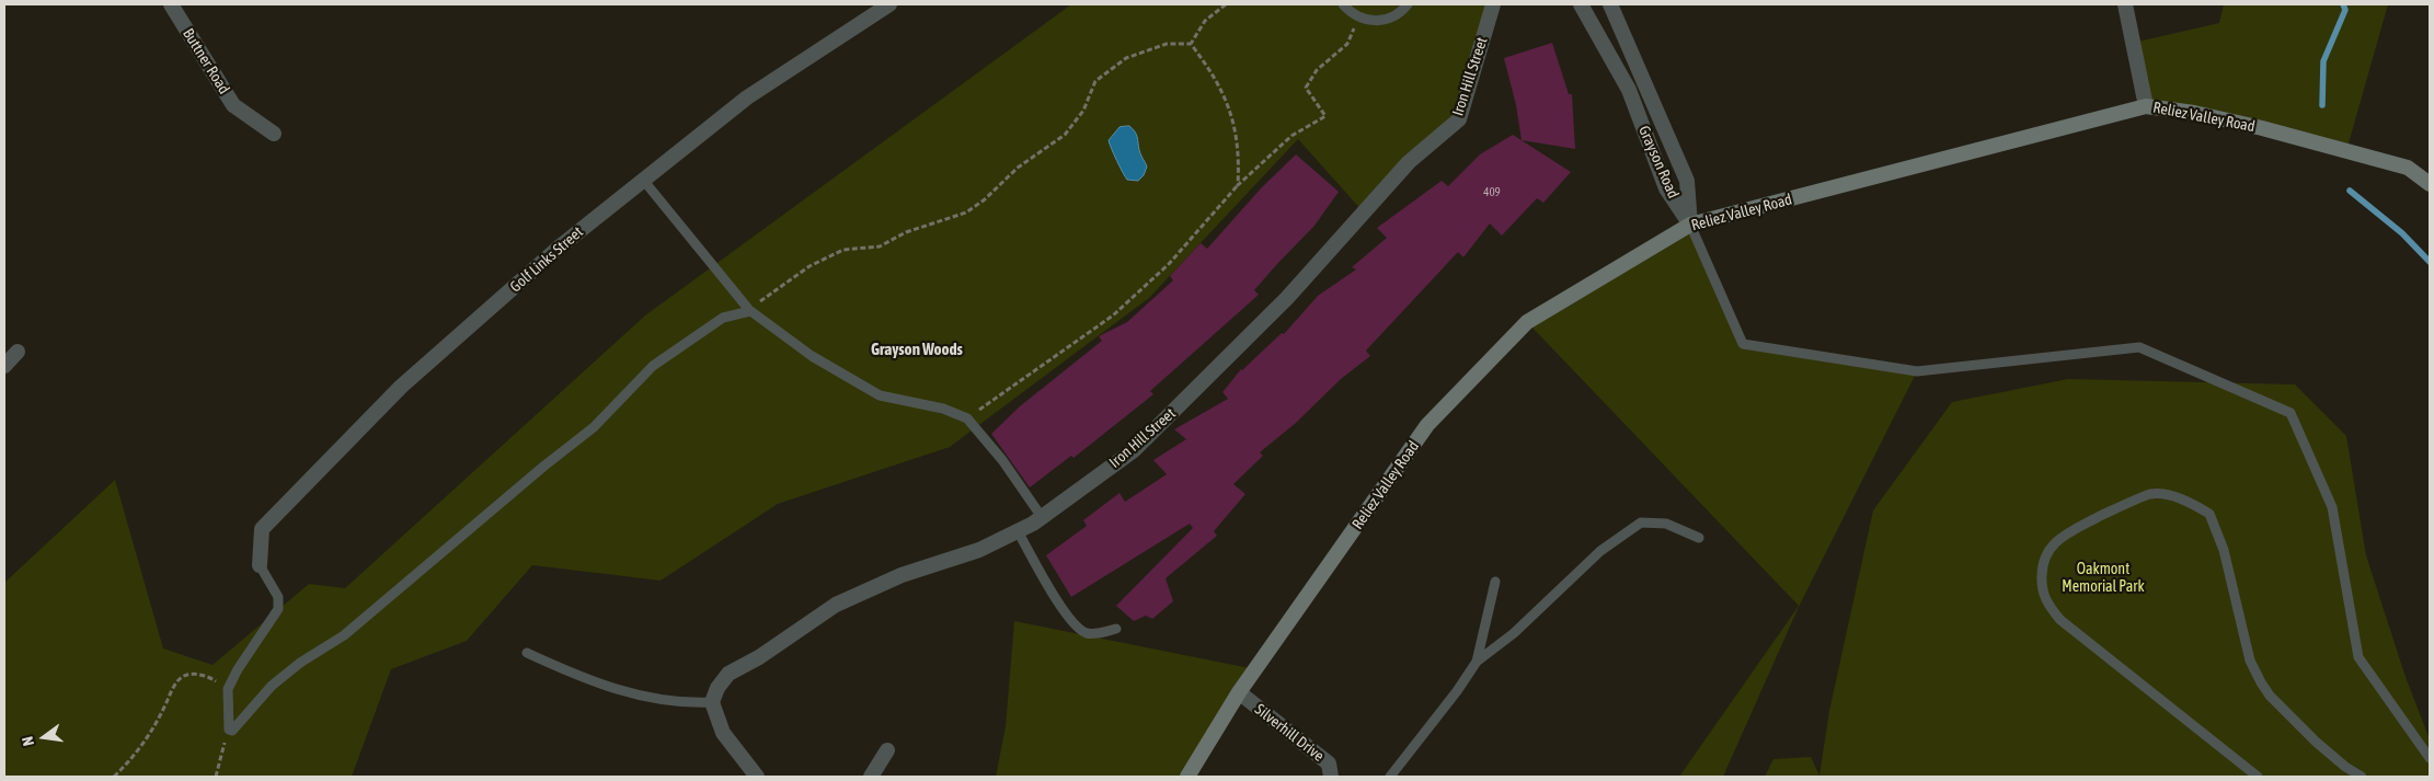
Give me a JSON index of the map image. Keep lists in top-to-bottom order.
{
  "streets": {
    "main road": ["Reliez Valley Road"],
    "street": [
      "Buttner Road",
      "Iron Hill Street",
      "Grayson Road",
      "Golf Links Street",
      "Silverhill Drive"
    ]
  },
  "crossings": [
    ["Reliez Valley Road", "Grayson Road"],
    ["Reliez Valley Road", "Silverhill Drive"]
  ],
  "districts": ["Grayson Woods"],
  "parks": ["Oakmont Memorial Park"],
  "house_numbers": ["409"],
  "north": "left"
}
